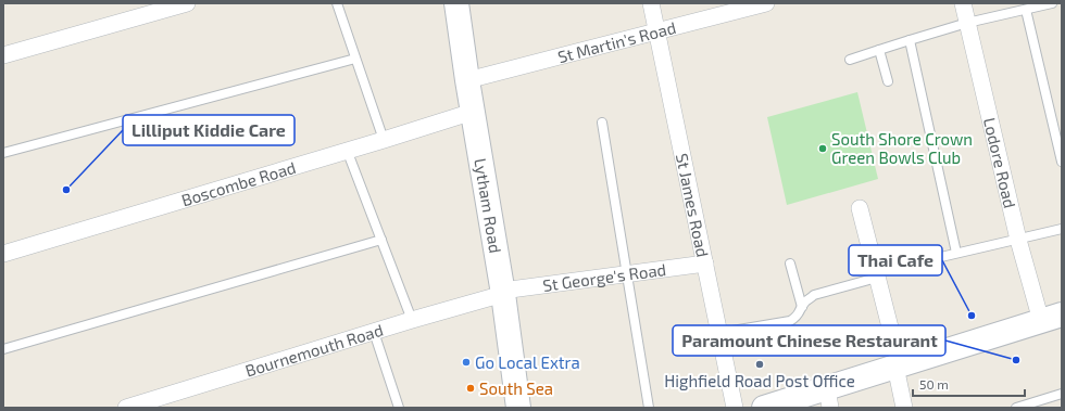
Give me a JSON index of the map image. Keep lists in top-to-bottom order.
{
  "streets": {
    "main road": ["Lytham Road"],
    "street": [
      "St Martin's Road",
      "Lodore Road",
      "Boscombe Road",
      "St James Road",
      "St George's Road",
      "Bournemouth Road"
    ]
  },
  "crossings": [
    ["St Martin's Road", "Lytham Road"],
    ["St Martin's Road", "St James Road"],
    ["Boscombe Road", "Lytham Road"],
    ["Lytham Road", "St George's Road"],
    ["Lytham Road", "Bournemouth Road"],
    ["St James Road", "St George's Road"],
    ["St George's Road", "Bournemouth Road"]
  ],
  "places": [
    "South Shore Crown Green Bowls Club",
    "Lilliput Kiddie Care",
    "Thai Cafe",
    "Paramount Chinese Restaurant",
    "Go Local Extra",
    "Highfield Road Post Office",
    "South Sea"
  ],
  "scale_bar": "50 m"
}
